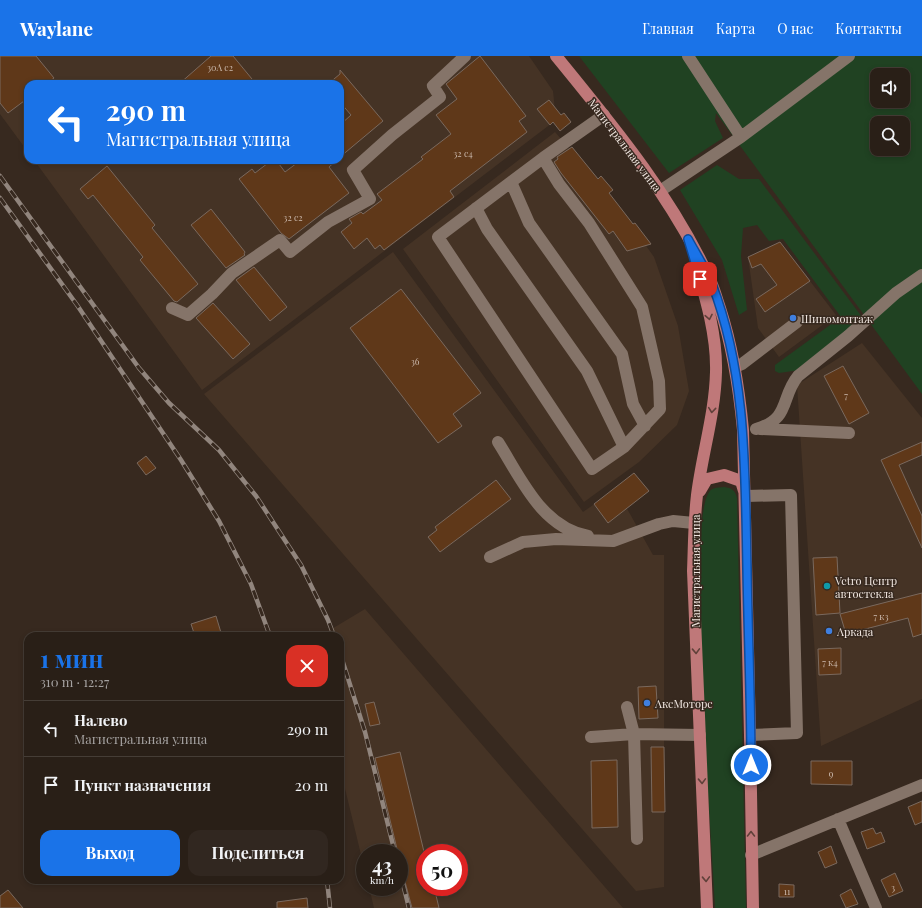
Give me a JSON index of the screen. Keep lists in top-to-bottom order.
{
  "streets": {
    "main road": ["Магистральная улица"]
  },
  "places": [
    "Шиномонтаж",
    "Vetro Центр автостекла",
    "Аркада",
    "АксМоторс"
  ],
  "house_numbers": [
    "30А с2",
    "32 с4",
    "32 с2",
    "36",
    "7",
    "7 к3",
    "7 к4",
    "9",
    "3",
    "11"
  ],
  "page": {
    "header": "Waylane",
    "nav": [
      "Главная",
      "Карта",
      "О нас",
      "Контакты"
    ],
    "turn": ["290 m", "Магистральная улица"],
    "heading": ["1 мин", "310 m · 12:27"],
    "list": [
      {
        "name": "Налево",
        "note": "Магистральная улица",
        "value": "290 m"
      },
      {
        "name": "Пункт назначения",
        "value": "20 m"
      }
    ],
    "buttons": ["Выход", "Поделиться"],
    "speed": "43 km/h",
    "limit": "50"
  }
}
